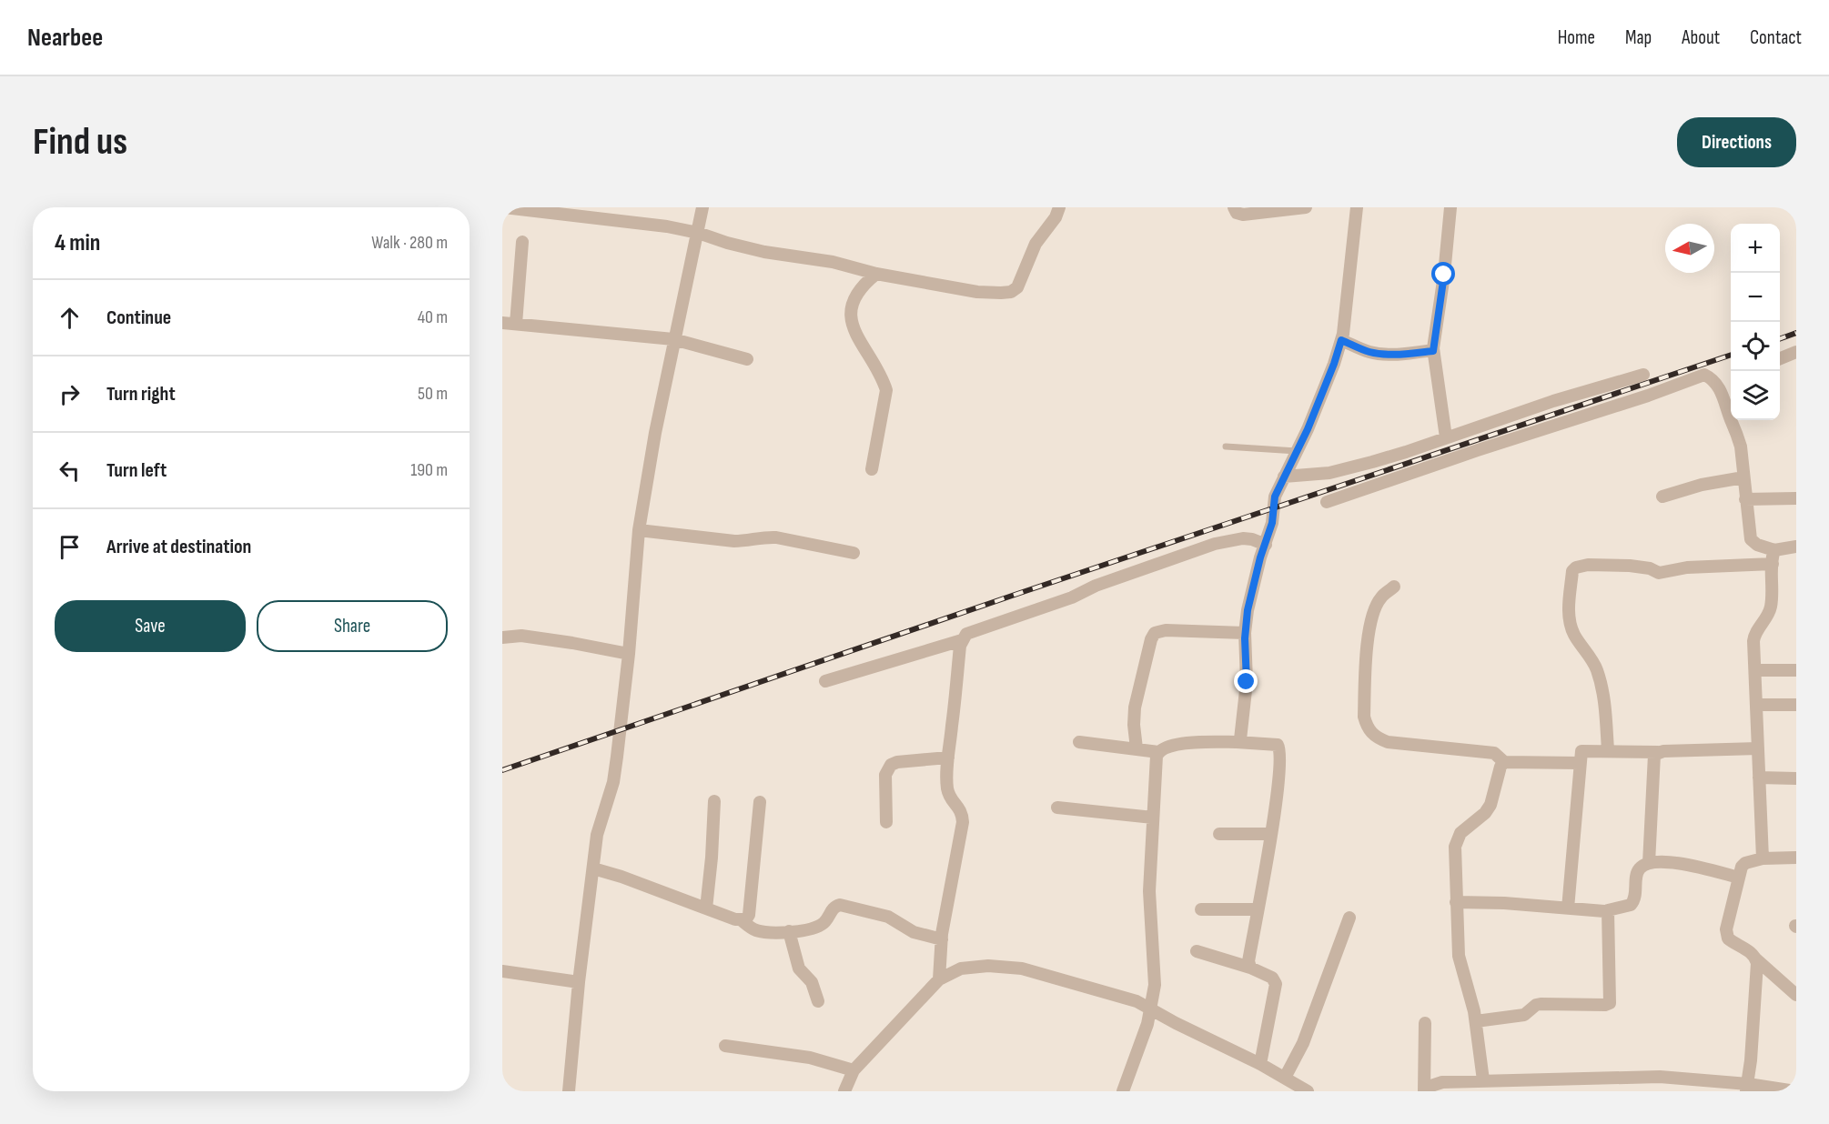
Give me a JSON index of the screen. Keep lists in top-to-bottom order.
{
  "north": "left",
  "page": {
    "header": "Nearbee",
    "nav": [
      "Home",
      "Map",
      "About",
      "Contact"
    ],
    "buttons": [
      "Directions",
      ["Save", "Share"]
    ],
    "title": "Find us",
    "heading": ["4 min", "Walk · 280 m"],
    "map_buttons": ["+", "−"],
    "list": [
      ["Continue", "40 m"],
      ["Turn right", "50 m"],
      ["Turn left", "190 m"],
      "Arrive at destination"
    ]
  }
}
